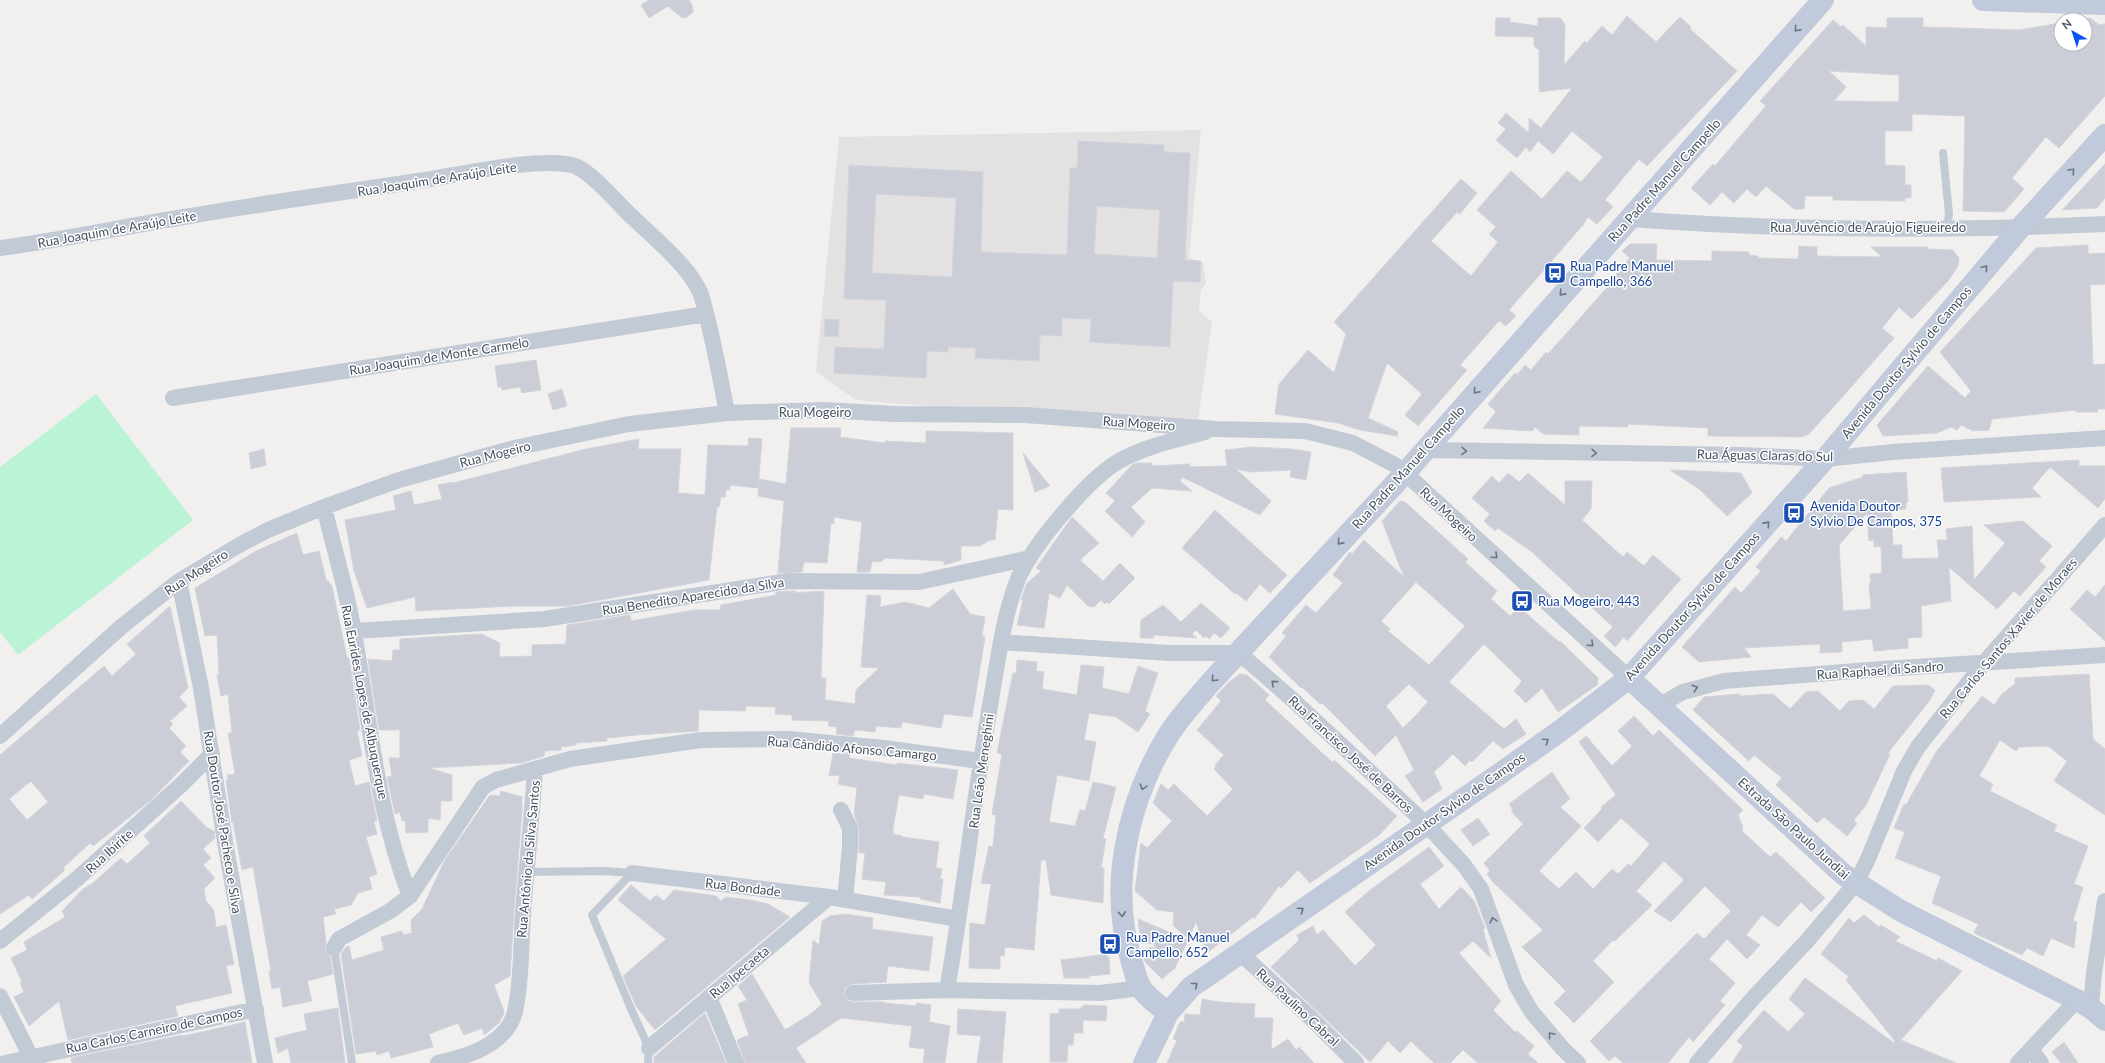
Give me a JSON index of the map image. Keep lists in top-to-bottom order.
{
  "streets": {
    "main road": ["Rua Padre Manuel Campello", "Avenida Doutor Sylvio de Campos", "Estrada São Paulo Jundiai"],
    "street": [
      "Rua Joaquim de Araújo Leite",
      "Rua Juvêncio de Araújo Figueiredo",
      "Rua Joaquim de Monte Carmelo",
      "Rua Mogeiro",
      "Rua Águas Claras do Sul",
      "Rua Benedito Aparecido da Silva",
      "Rua Carlos Santos Xavier de Moraes",
      "Rua Raphael di Sandro",
      "Rua Eurides Lopes de Albuquerque",
      "Rua Cândido Afonso Camargo",
      "Rua Francisco José de Barros",
      "Rua Leão Meneghini",
      "Rua Doutor José Pacheco e Silva",
      "Rua Ibirite",
      "Rua Antônio da Silva Santos",
      "Rua Bondade",
      "Rua Ipecaeta",
      "Rua Paulino Cabral",
      "Rua Carlos Carneiro de Campos"
    ]
  },
  "crossings": [
    ["Rua Joaquim de Araújo Leite", "Rua Joaquim de Monte Carmelo"],
    ["Rua Joaquim de Araújo Leite", "Rua Mogeiro"],
    ["Rua Padre Manuel Campello", "Rua Juvêncio de Araújo Figueiredo"],
    ["Rua Padre Manuel Campello", "Rua Mogeiro"],
    ["Rua Padre Manuel Campello", "Rua Águas Claras do Sul"],
    ["Rua Padre Manuel Campello", "Rua Francisco José de Barros"],
    ["Rua Juvêncio de Araújo Figueiredo", "Avenida Doutor Sylvio de Campos"],
    ["Avenida Doutor Sylvio de Campos", "Rua Mogeiro"],
    ["Avenida Doutor Sylvio de Campos", "Rua Águas Claras do Sul"],
    ["Avenida Doutor Sylvio de Campos", "Rua Francisco José de Barros"],
    ["Avenida Doutor Sylvio de Campos", "Estrada São Paulo Jundiai"],
    ["Avenida Doutor Sylvio de Campos", "Rua Paulino Cabral"],
    ["Rua Mogeiro", "Rua Eurides Lopes de Albuquerque"],
    ["Rua Mogeiro", "Rua Leão Meneghini"],
    ["Rua Mogeiro", "Rua Doutor José Pacheco e Silva"],
    ["Rua Mogeiro", "Estrada São Paulo Jundiai"],
    ["Rua Benedito Aparecido da Silva", "Rua Eurides Lopes de Albuquerque"],
    ["Rua Benedito Aparecido da Silva", "Rua Leão Meneghini"],
    ["Rua Carlos Santos Xavier de Moraes", "Rua Raphael di Sandro"],
    ["Rua Carlos Santos Xavier de Moraes", "Estrada São Paulo Jundiai"],
    ["Rua Raphael di Sandro", "Estrada São Paulo Jundiai"],
    ["Rua Eurides Lopes de Albuquerque", "Rua Antônio da Silva Santos"],
    ["Rua Cândido Afonso Camargo", "Rua Leão Meneghini"],
    ["Rua Cândido Afonso Camargo", "Rua Antônio da Silva Santos"],
    ["Rua Leão Meneghini", "Rua Bondade"],
    ["Rua Doutor José Pacheco e Silva", "Rua Ibirite"],
    ["Rua Doutor José Pacheco e Silva", "Rua Carlos Carneiro de Campos"],
    ["Rua Antônio da Silva Santos", "Rua Bondade"],
    ["Rua Bondade", "Rua Ipecaeta"]
  ],
  "one_way": [
    "Rua Padre Manuel Campello",
    "Avenida Doutor Sylvio de Campos",
    "Rua Águas Claras do Sul",
    "Rua Raphael di Sandro",
    "Rua Francisco José de Barros"
  ],
  "places": {
    "bus stop": [
      "Rua Padre Manuel Campello, 366",
      "Avenida Doutor Sylvio De Campos, 375",
      "Rua Mogeiro, 443",
      "Rua Padre Manuel Campello, 652"
    ]
  },
  "north": "top left"
}
